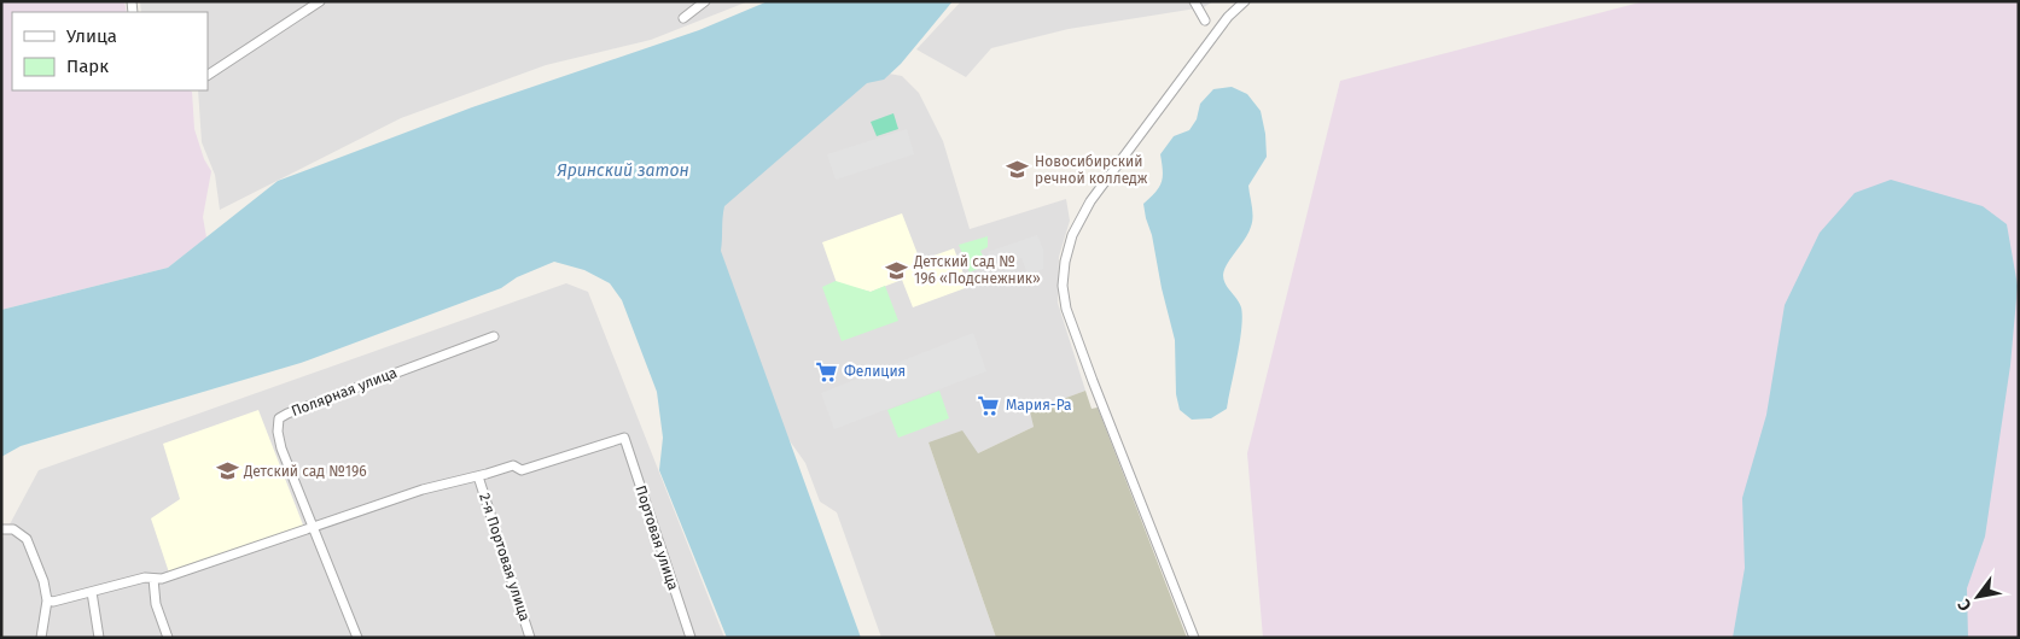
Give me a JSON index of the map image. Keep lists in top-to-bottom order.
{
  "streets": {
    "street": ["Полярная улица", "Портовая улица", "2-я Портовая улица"]
  },
  "crossings": [
    ["Портовая улица", "2-я Портовая улица"]
  ],
  "water": ["Яринский затон"],
  "places": {
    "school or university": ["Новосибирский речной колледж", "Детский сад № 196 «Подснежник»", "Детский сад №196"],
    "supermarket": ["Фелиция", "Мария-Ра"]
  },
  "legend": ["Улица", "Парк"],
  "north": "bottom left"
}
